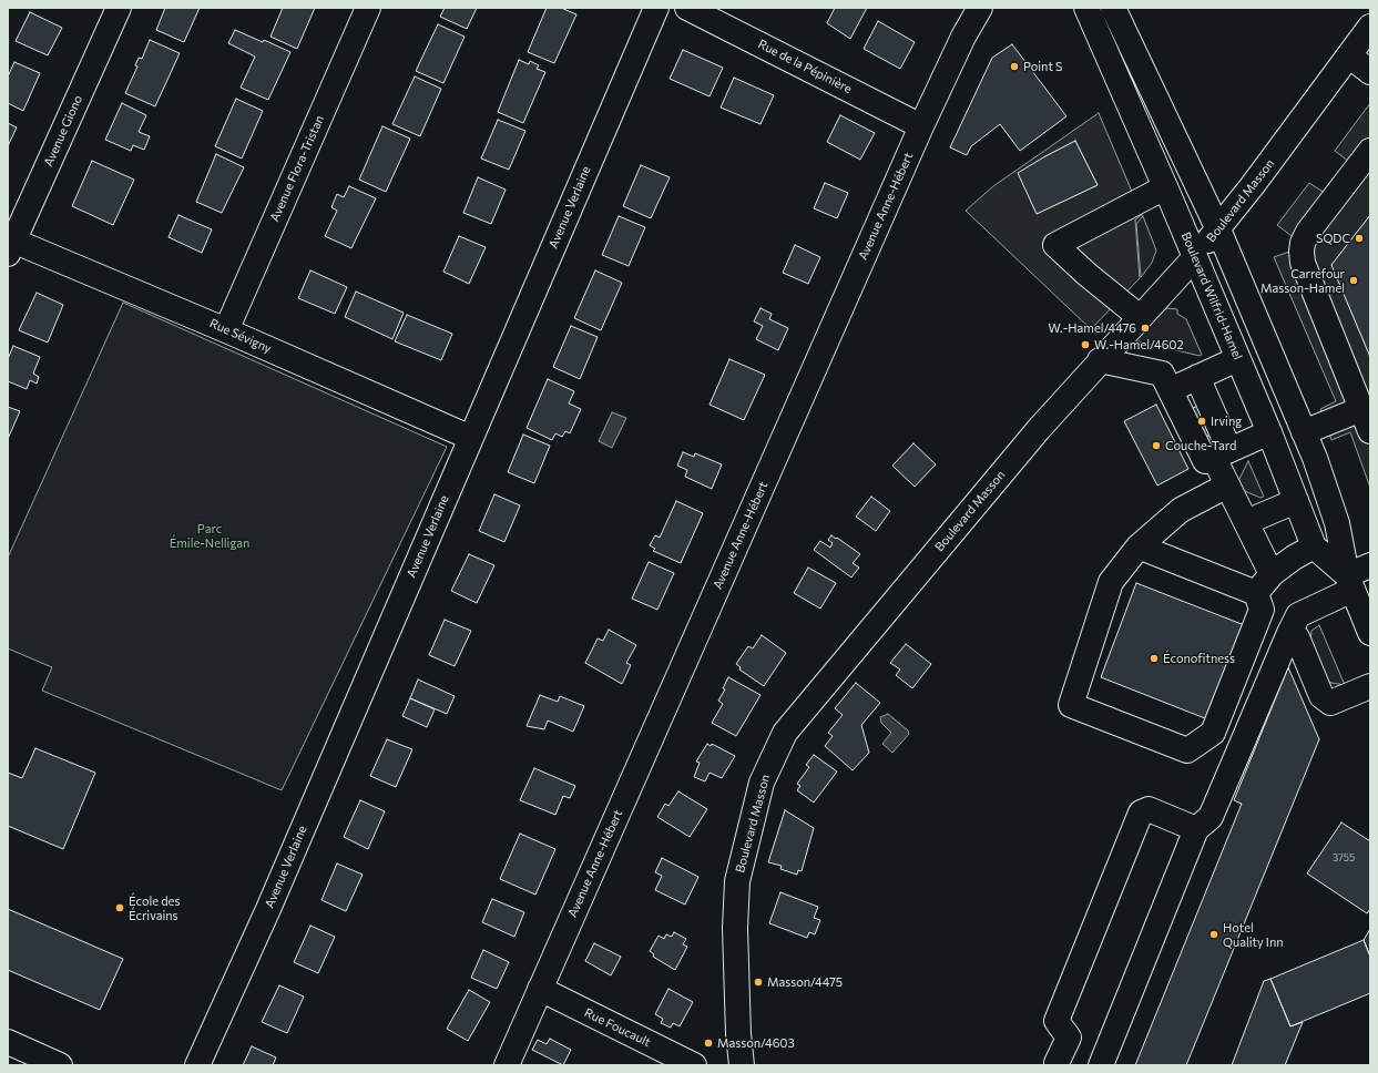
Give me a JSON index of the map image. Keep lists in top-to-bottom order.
{
  "streets": {
    "street": [
      "Rue de la Pépinière",
      "Avenue Giono",
      "Avenue Flora-Tristan",
      "Boulevard Masson",
      "Avenue Anne-Hébert",
      "Avenue Verlaine",
      "Boulevard Wilfrid-Hamel",
      "Rue Sévigny",
      "Rue Foucault"
    ]
  },
  "crossings": [
    ["Rue de la Pépinière", "Avenue Anne-Hébert"],
    ["Avenue Giono", "Rue Sévigny"],
    ["Avenue Flora-Tristan", "Rue Sévigny"],
    ["Boulevard Masson", "Boulevard Wilfrid-Hamel"],
    ["Avenue Anne-Hébert", "Rue Foucault"],
    ["Avenue Verlaine", "Rue Sévigny"]
  ],
  "parks": ["Parc Émile-Nelligan"],
  "places": [
    "Point S",
    "SQDC",
    "Carrefour Masson-Hamel",
    "W.-Hamel/4476",
    "W.-Hamel/4602",
    "Irving",
    "Couche-Tard",
    "Éconofitness",
    "École des Écrivains",
    "Hotel Quality Inn",
    "Masson/4475",
    "Masson/4603"
  ],
  "house_numbers": ["3755"]
}
